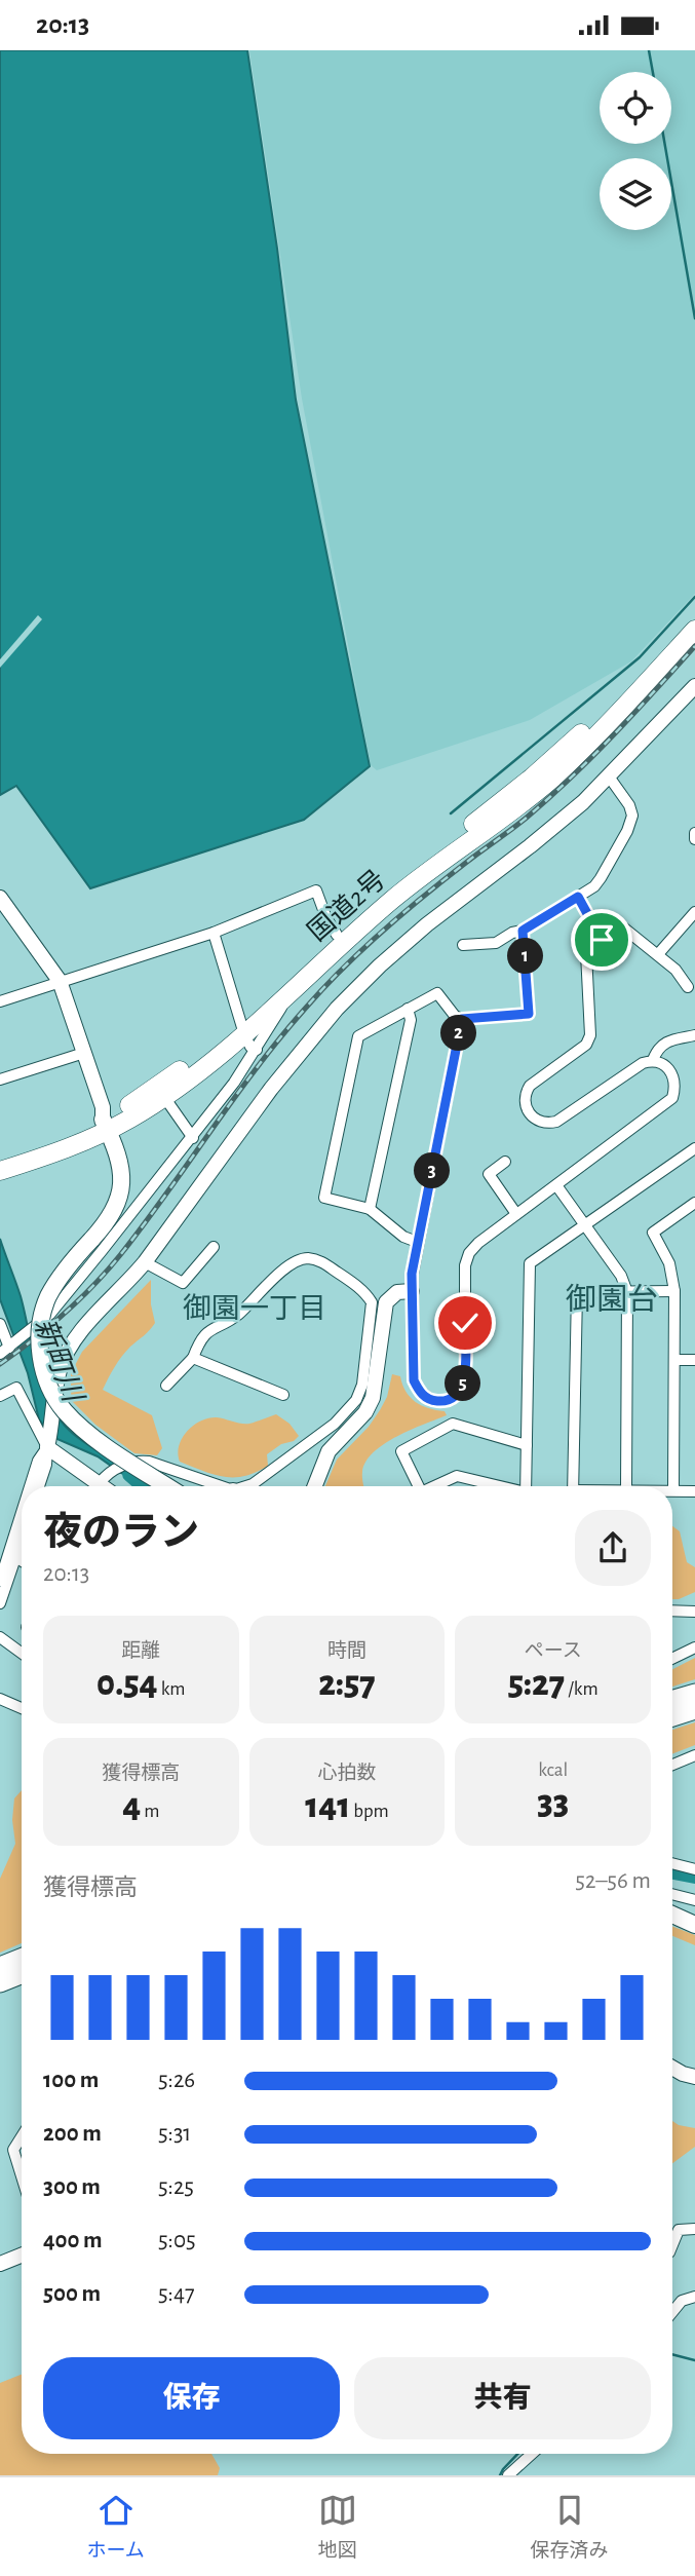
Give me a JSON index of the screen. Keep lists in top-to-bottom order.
{
  "streets": {
    "highway": ["国道2号"]
  },
  "districts": ["御園台", "御園一丁目"],
  "water": ["新町川"],
  "page": {
    "status": "20:13",
    "pins": [
      "1",
      "2",
      "3",
      "5"
    ],
    "heading": ["夜のラン", "20:13"],
    "stats": [
      ["距離", "0.54 km"],
      ["時間", "2:57"],
      ["ペース", "5:27 /km"],
      ["獲得標高", "4 m"],
      ["心拍数", "141 bpm"],
      ["kcal", "33"]
    ],
    "chart": ["獲得標高", "52–56 m"],
    "list": [
      {
        "name": "100 m",
        "note": "5:26"
      },
      {
        "name": "200 m",
        "note": "5:31"
      },
      {
        "name": "300 m",
        "note": "5:25"
      },
      {
        "name": "400 m",
        "note": "5:05"
      },
      {
        "name": "500 m",
        "note": "5:47"
      }
    ],
    "buttons": ["保存", "共有"],
    "tabs": ["ホーム", "地図", "保存済み"]
  }
}
